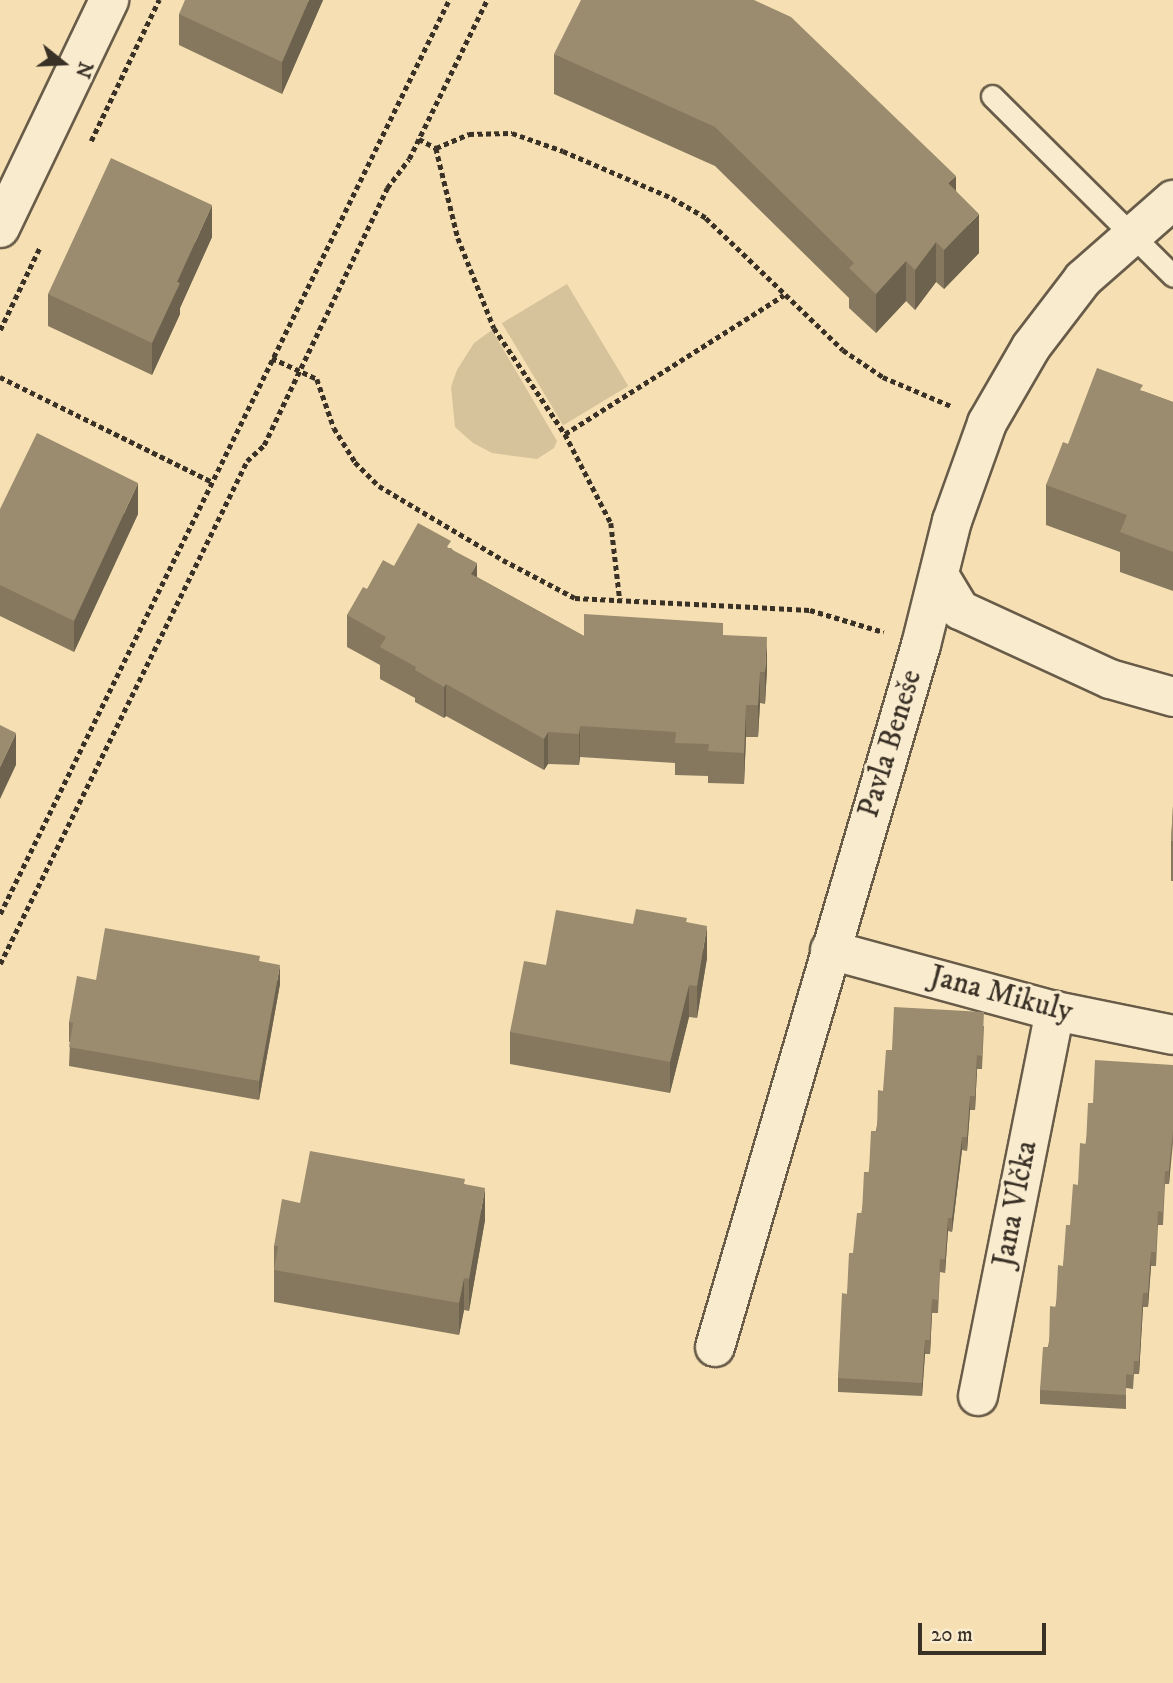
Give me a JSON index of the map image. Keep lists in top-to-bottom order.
{
  "streets": {
    "street": ["Pavla Beneše", "Jana Mikuly", "Jana Vlčka"]
  },
  "crossings": [
    ["Pavla Beneše", "Jana Mikuly"],
    ["Jana Mikuly", "Jana Vlčka"]
  ],
  "scale_bar": "20 m",
  "north": "right"
}
